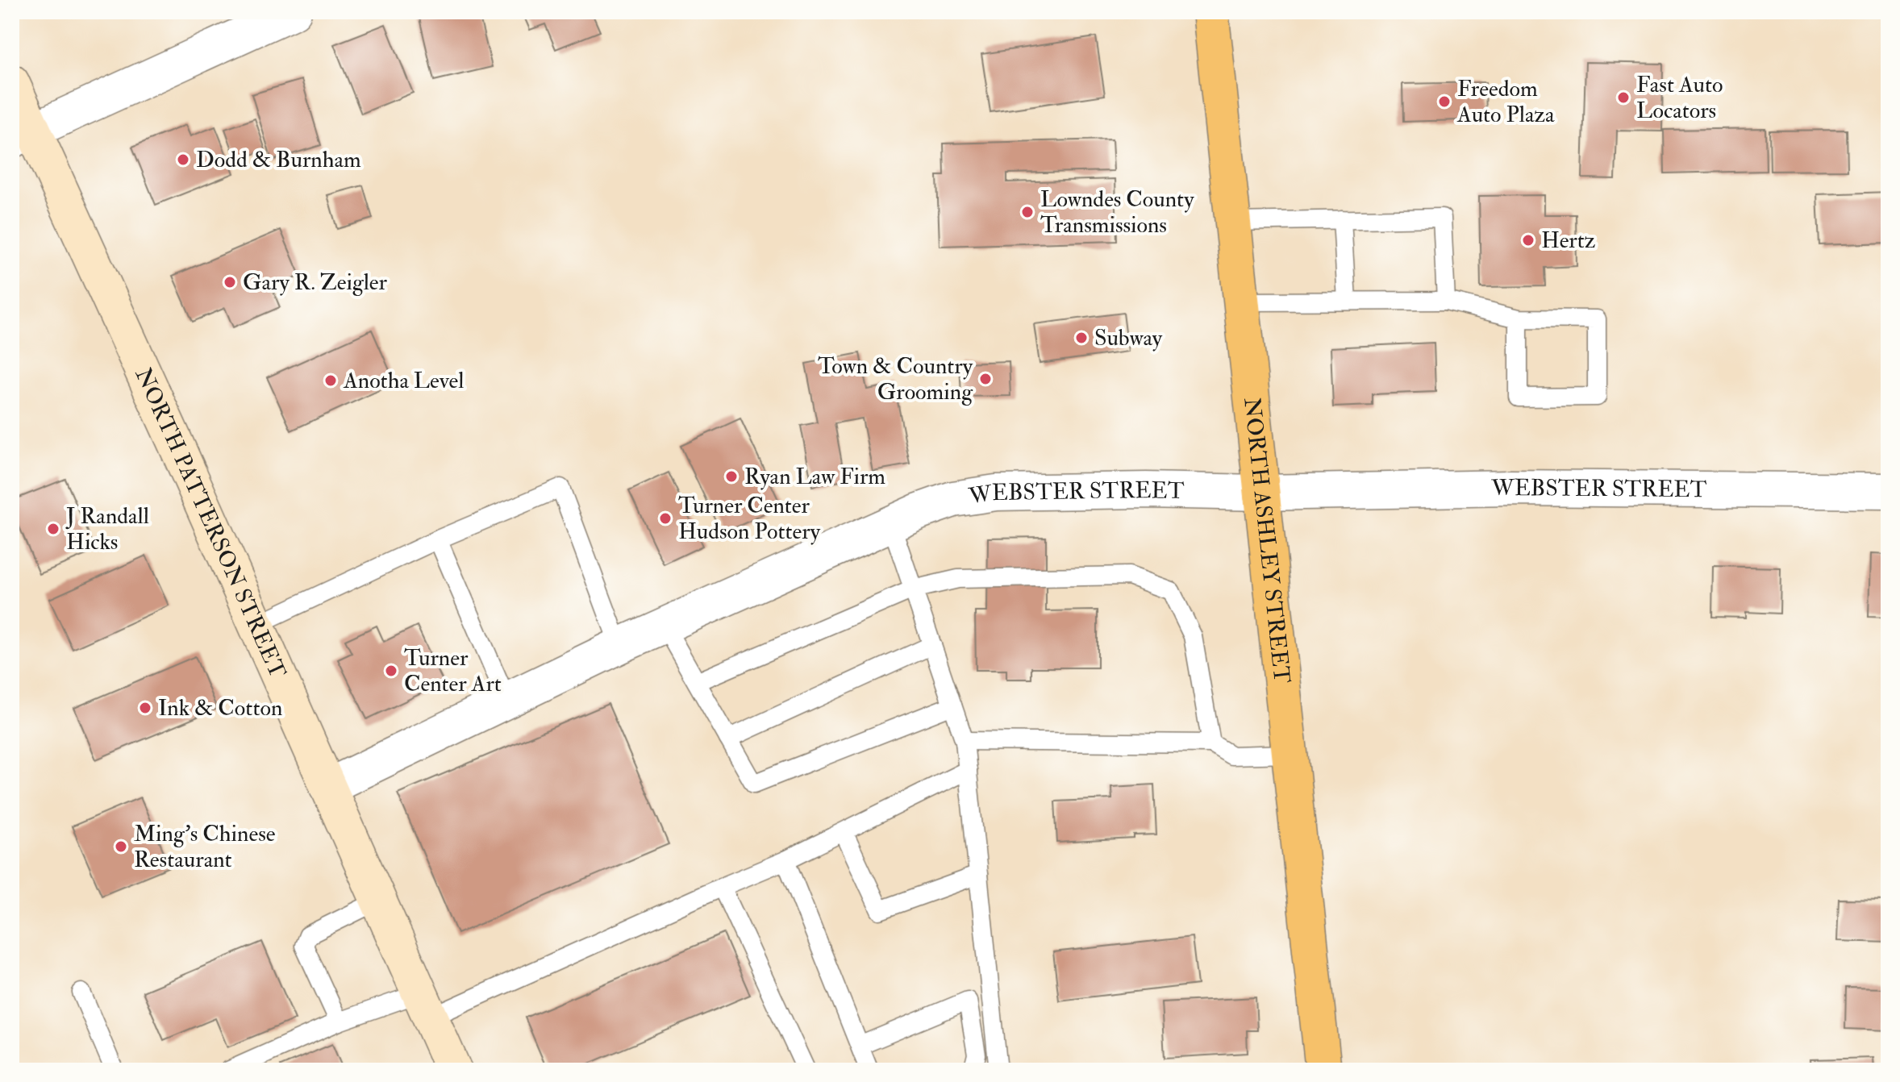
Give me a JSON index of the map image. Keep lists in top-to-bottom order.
{
  "streets": {
    "main road": ["NORTH PATTERSON STREET", "NORTH ASHLEY STREET"],
    "street": ["WEBSTER STREET"]
  },
  "crossings": [
    ["WEBSTER STREET", "NORTH PATTERSON STREET"],
    ["WEBSTER STREET", "NORTH ASHLEY STREET"]
  ],
  "places": [
    "Fast Auto Locators",
    "Freedom Auto Plaza",
    "Dodd & Burnham",
    "Lowndes County Transmissions",
    "Hertz",
    "Gary R. Zeigler",
    "Subway",
    "Town & Country Grooming",
    "Anotha Level",
    "Ryan Law Firm",
    "Turner Center Hudson Pottery",
    "J Randall Hicks",
    "Turner Center Art",
    "Ink & Cotton",
    "Ming's Chinese Restaurant"
  ]
}
